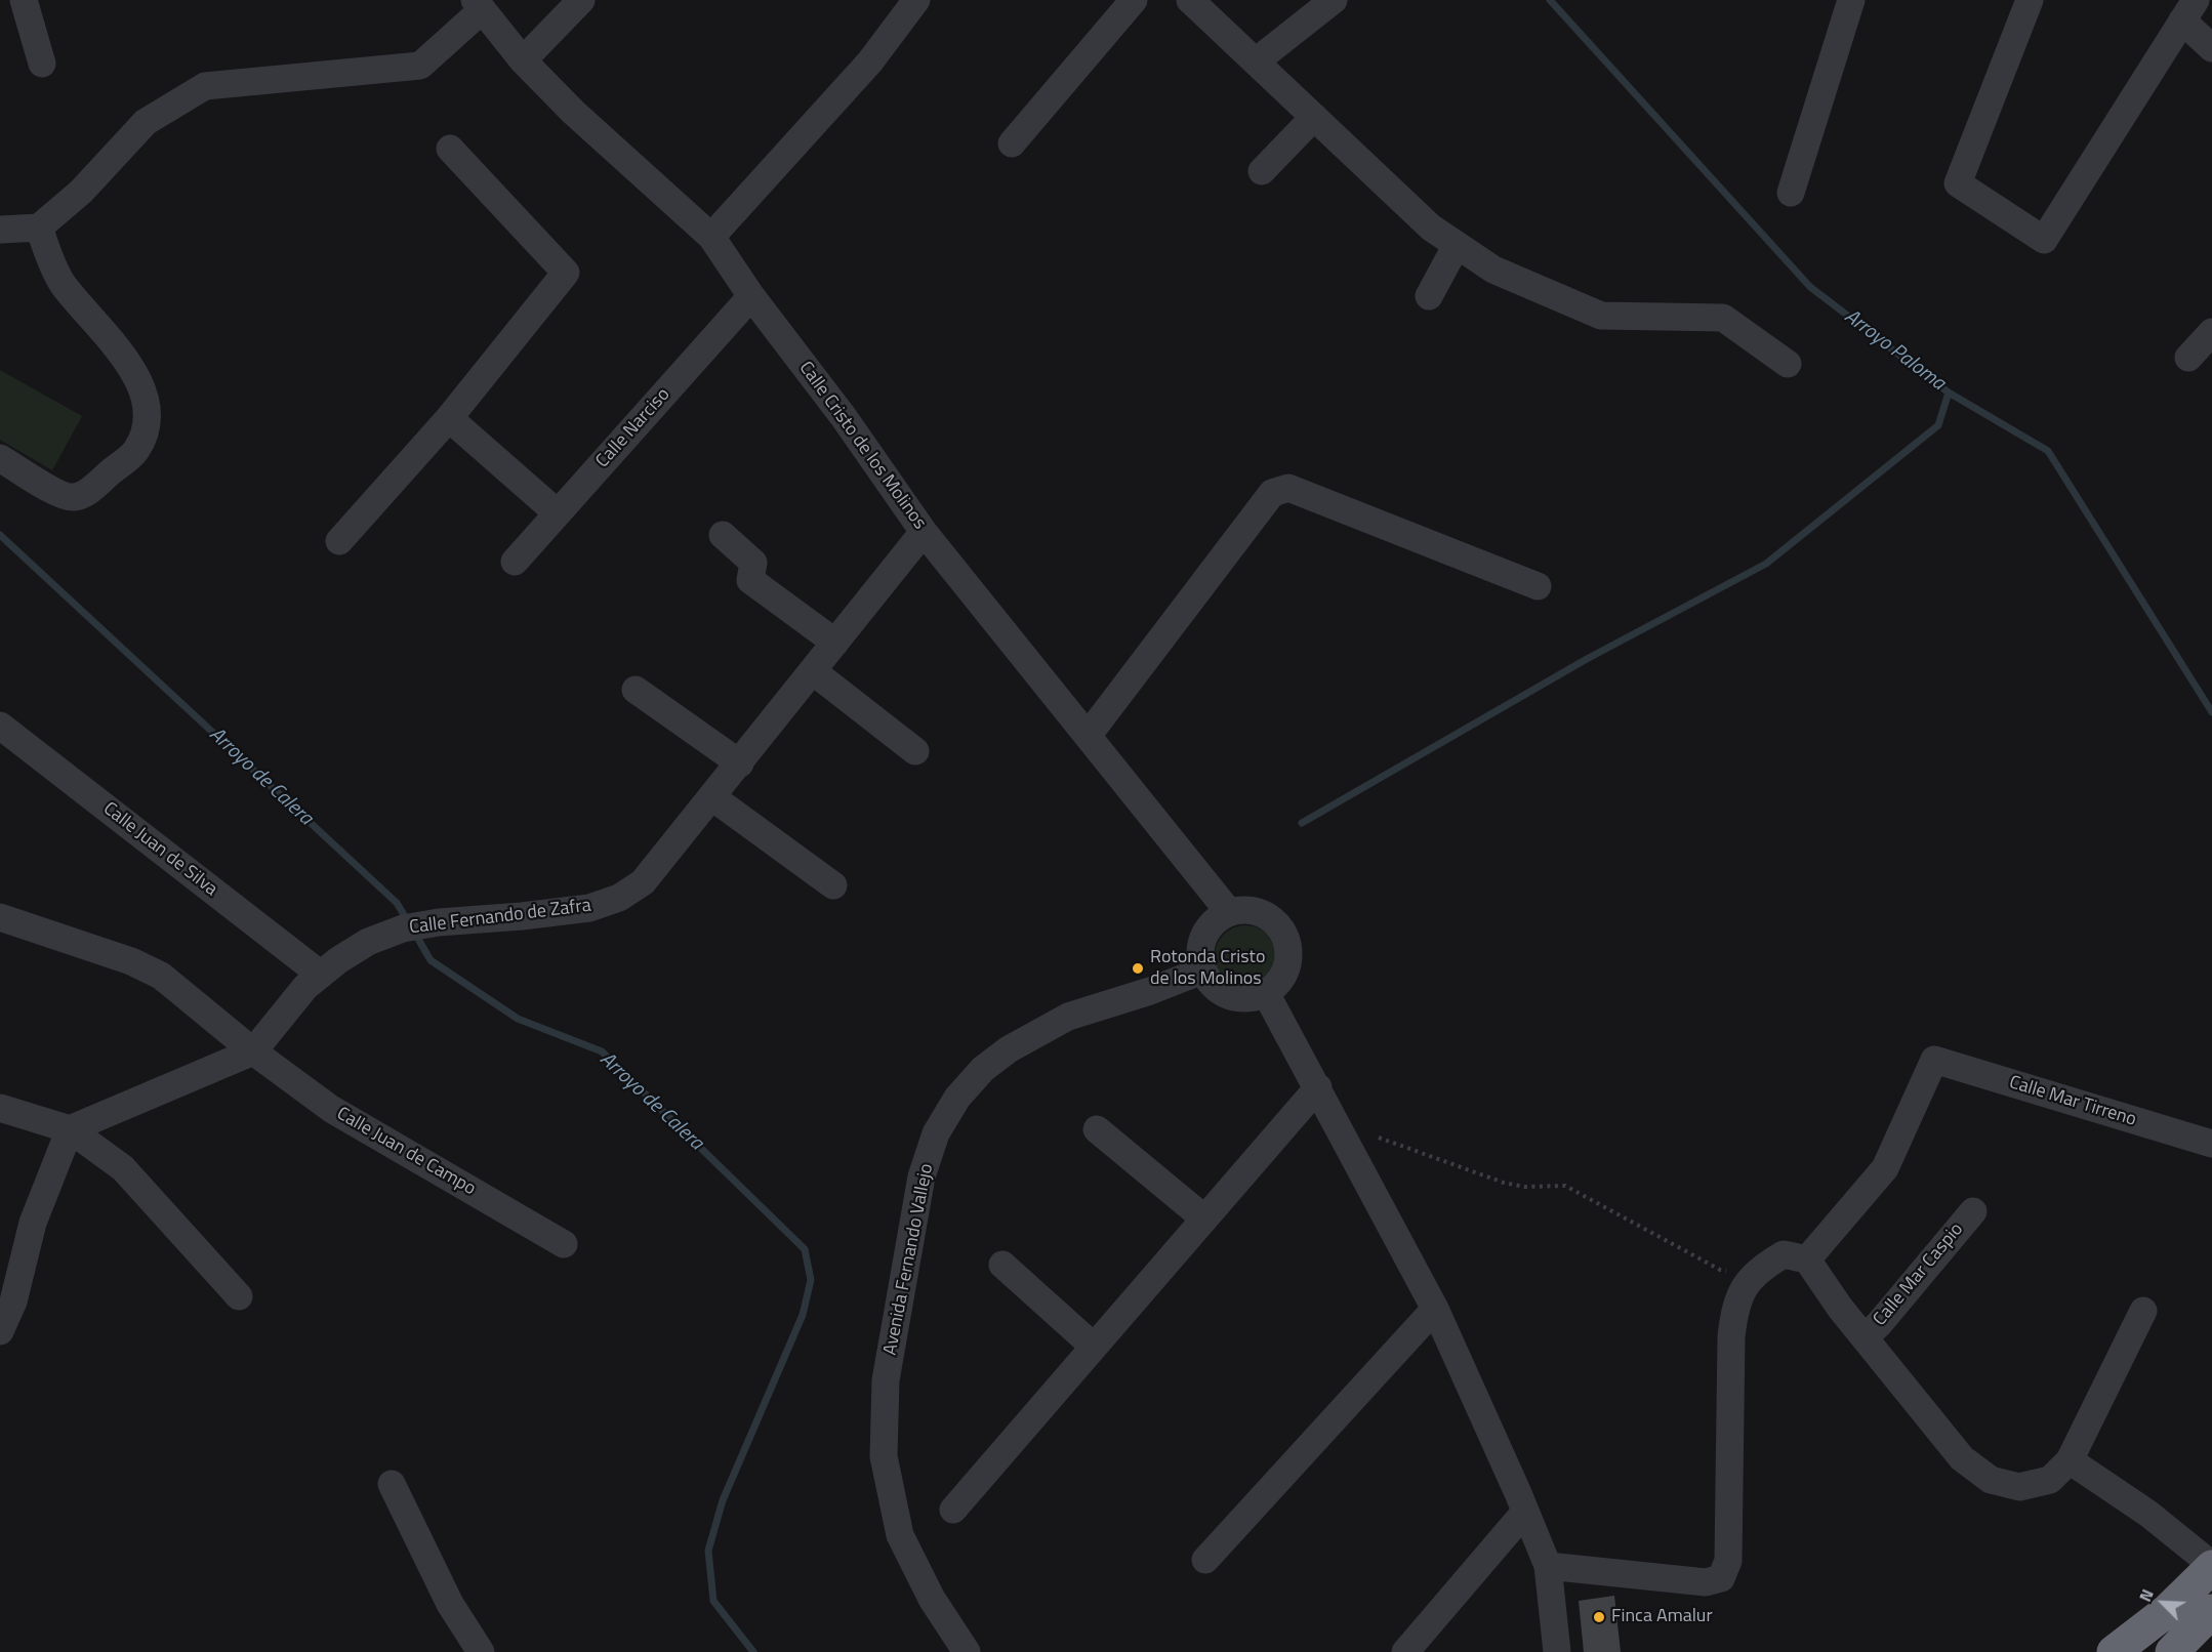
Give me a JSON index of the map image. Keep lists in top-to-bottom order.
{
  "streets": {
    "street": [
      "Calle Narciso",
      "Calle Cristo de los Molinos",
      "Calle Juan de Silva",
      "Calle Fernando de Zafra",
      "Calle Mar Tirreno",
      "Calle Juan de Campo",
      "Avenida Fernando Vallejo",
      "Calle Mar Caspio"
    ]
  },
  "crossings": [
    ["Calle Narciso", "Calle Cristo de los Molinos"],
    ["Calle Cristo de los Molinos", "Calle Fernando de Zafra"],
    ["Calle Cristo de los Molinos", "Avenida Fernando Vallejo"],
    ["Calle Juan de Silva", "Calle Fernando de Zafra"],
    ["Calle Fernando de Zafra", "Calle Juan de Campo"]
  ],
  "water": ["Arroyo Paloma", "Arroyo de Calera"],
  "places": ["Rotonda Cristo de los Molinos", "Finca Amalur"],
  "north": "top left"
}
